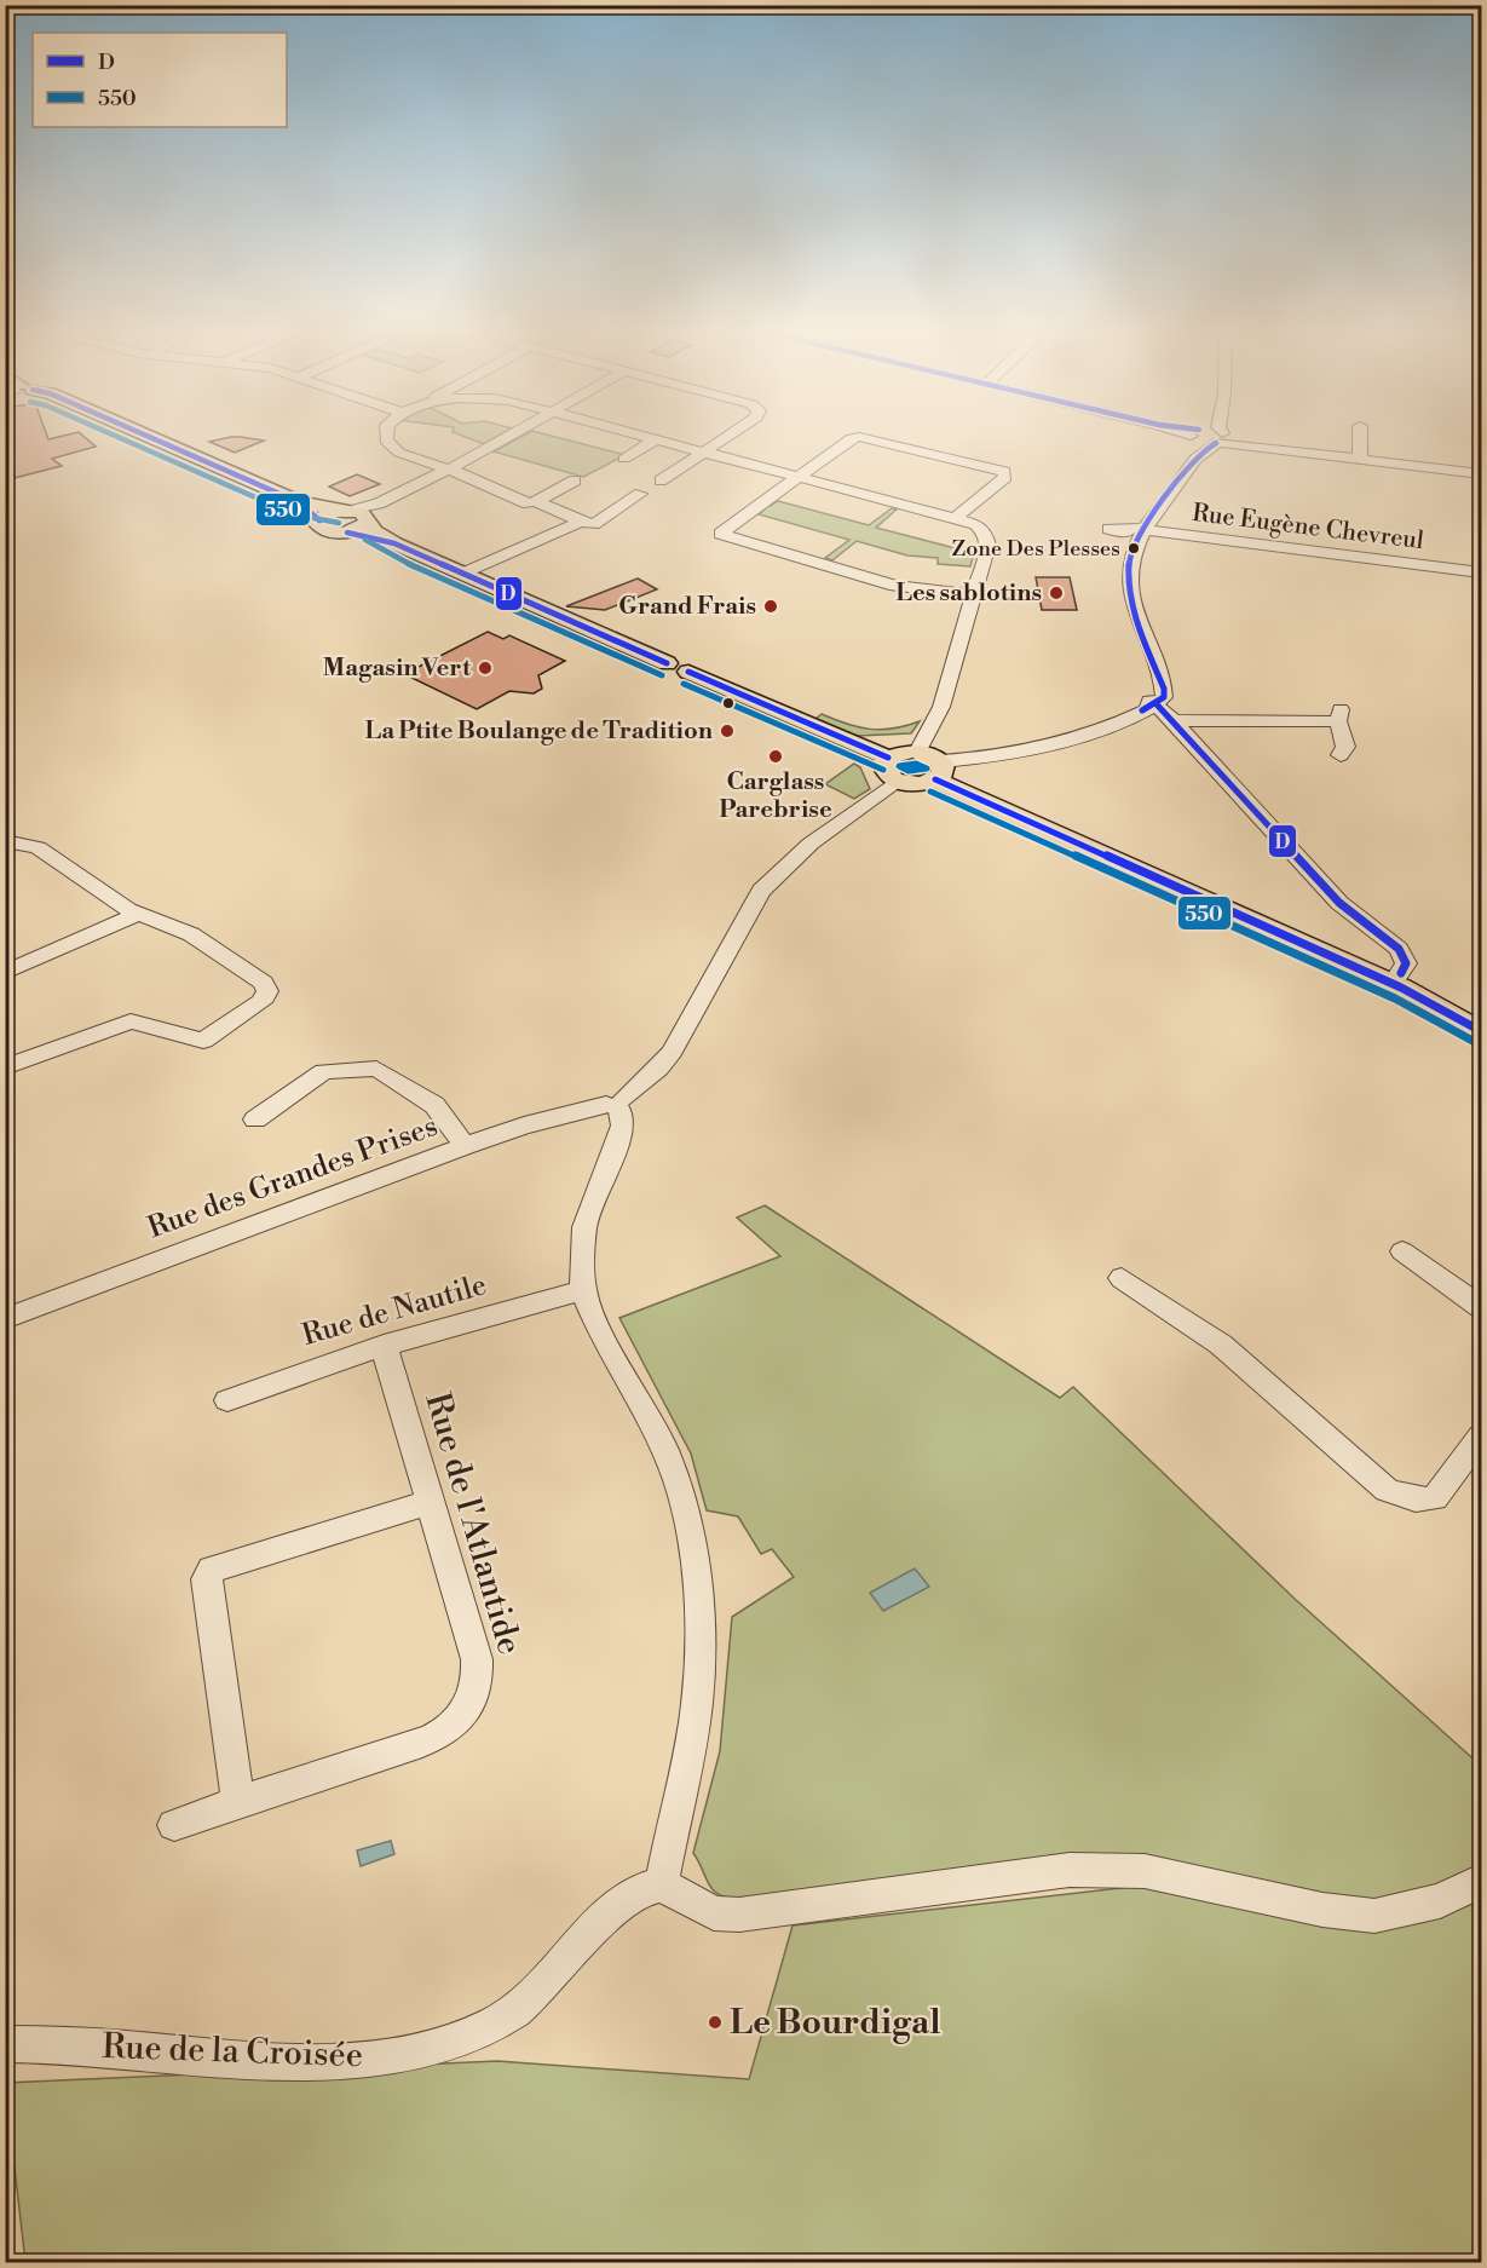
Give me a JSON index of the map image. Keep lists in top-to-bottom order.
{
  "streets": {
    "street": [
      "Rue Eugène Chevreul",
      "Rue des Grandes Prises",
      "Rue de Nautile",
      "Rue de l'Atlantide",
      "Rue de la Croisée"
    ]
  },
  "crossings": [
    ["Rue de Nautile", "Rue de l'Atlantide"]
  ],
  "places": [
    "Zone Des Plesses",
    "Les sablotins",
    "Grand Frais",
    "Magasin Vert",
    "La Ptite Boulange de Tradition",
    "Carglass Parebrise",
    "Le Bourdigal"
  ],
  "lines": ["transit line D", "transit line 550"],
  "legend": ["D", "550"]
}
